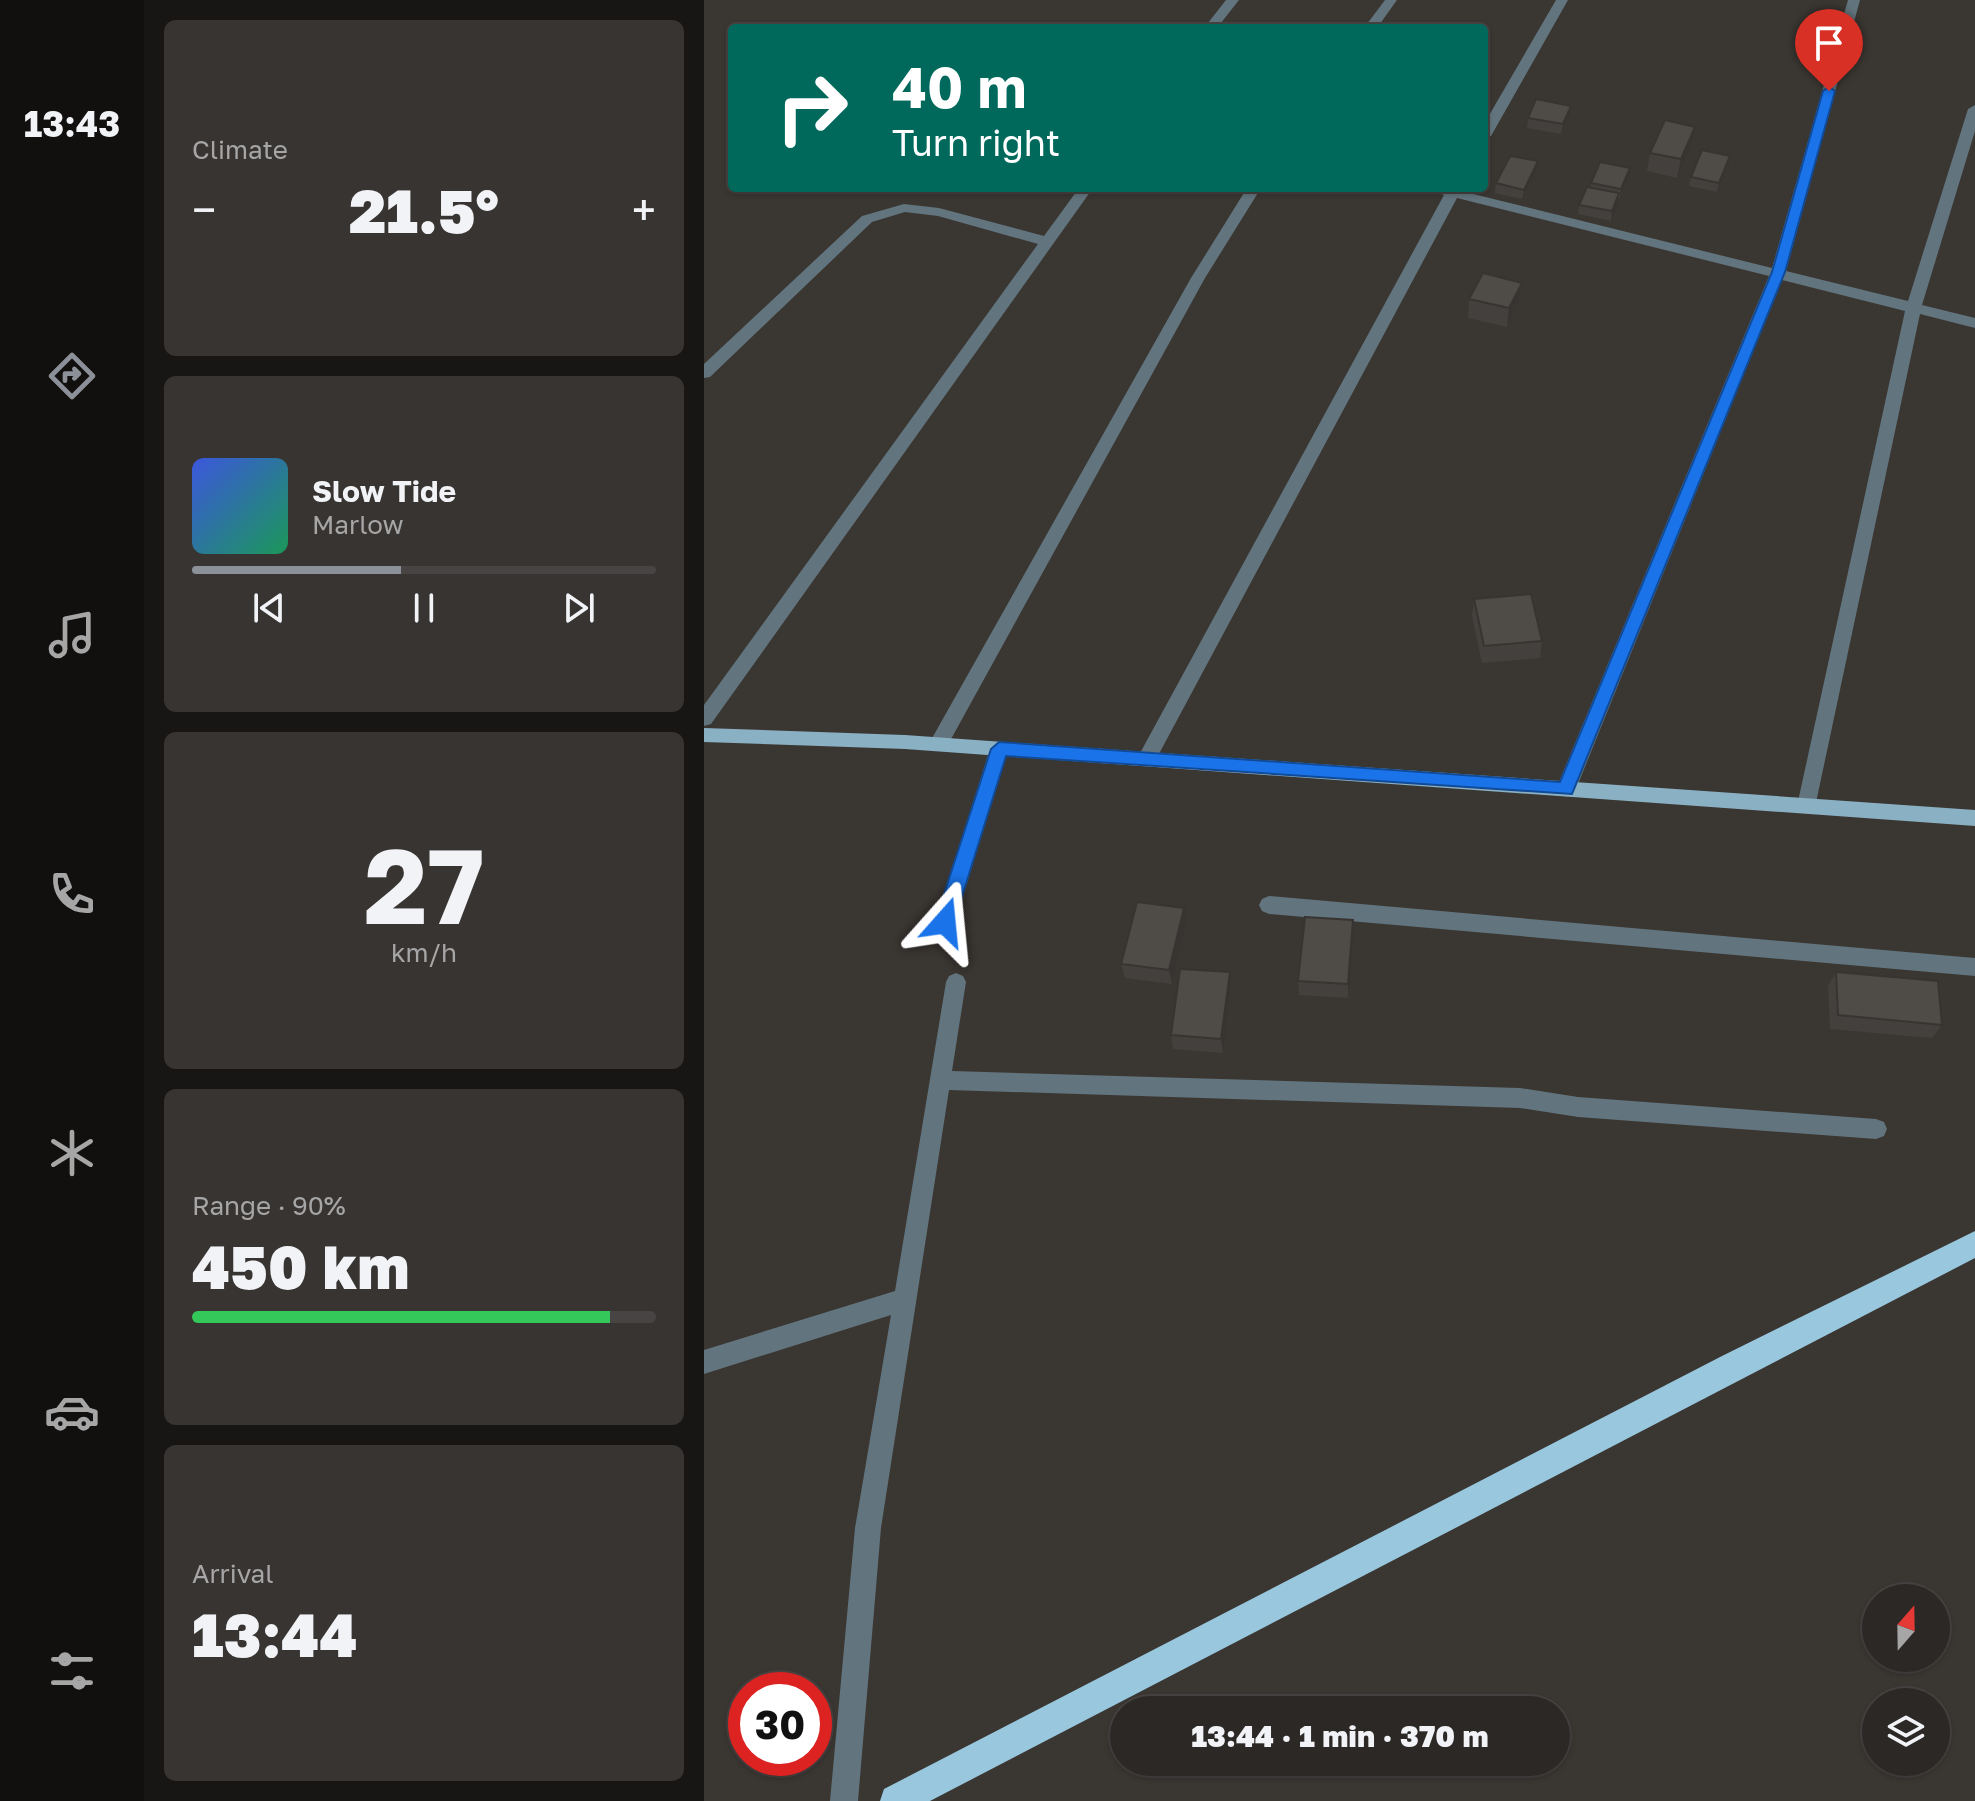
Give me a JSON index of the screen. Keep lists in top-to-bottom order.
{
  "north": "top",
  "page": {
    "tabs": "13:43",
    "tile": [
      "Climate",
      ["27", "km/h"],
      ["Range · 90%", "450 km"],
      ["Arrival", "13:44"]
    ],
    "turn": ["40 m", "Turn right"],
    "heat": ["−", "21.5°", "+"],
    "song": ["Slow Tide", "Marlow"],
    "limit": "30",
    "trip": "13:44 · 1 min · 370 m"
  }
}
